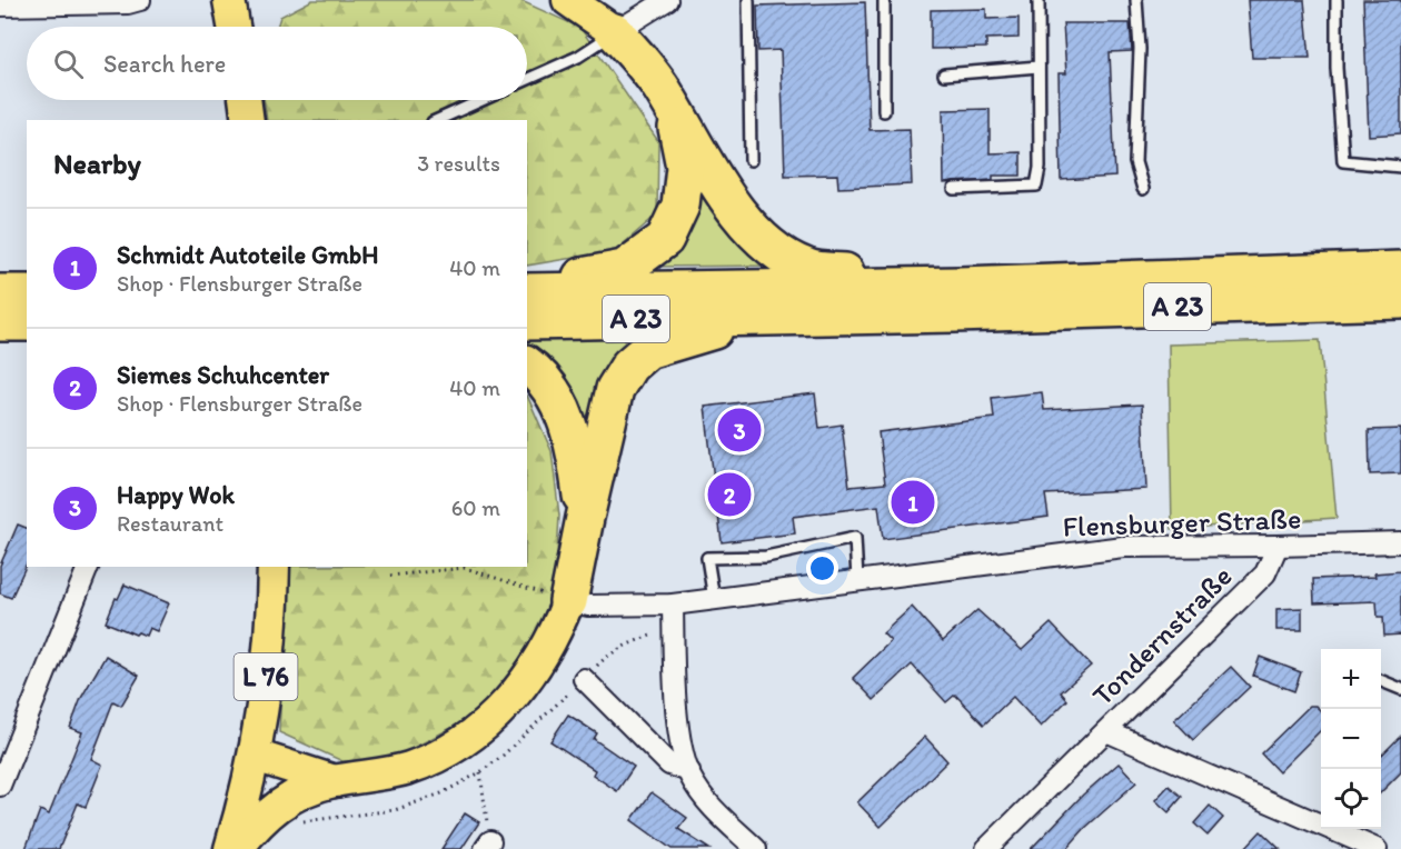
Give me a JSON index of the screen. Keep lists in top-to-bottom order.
{
  "streets": {
    "highway": ["A 23"],
    "main road": ["L 76"],
    "street": ["Flensburger Straße", "Tondernstraße"]
  },
  "crossings": [
    ["Flensburger Straße", "Tondernstraße"]
  ],
  "page": {
    "search": "Search here",
    "heading": ["Nearby", "3 results"],
    "list": [
      {
        "mark": "1",
        "name": "Schmidt Autoteile GmbH",
        "note": "Shop · Flensburger Straße",
        "value": "40 m"
      },
      {
        "mark": "2",
        "name": "Siemes Schuhcenter",
        "note": "Shop · Flensburger Straße",
        "value": "40 m"
      },
      {
        "mark": "3",
        "name": "Happy Wok",
        "note": "Restaurant",
        "value": "60 m"
      }
    ],
    "pins": ["3", "2", "1"],
    "map_buttons": ["+", "−"]
  }
}
